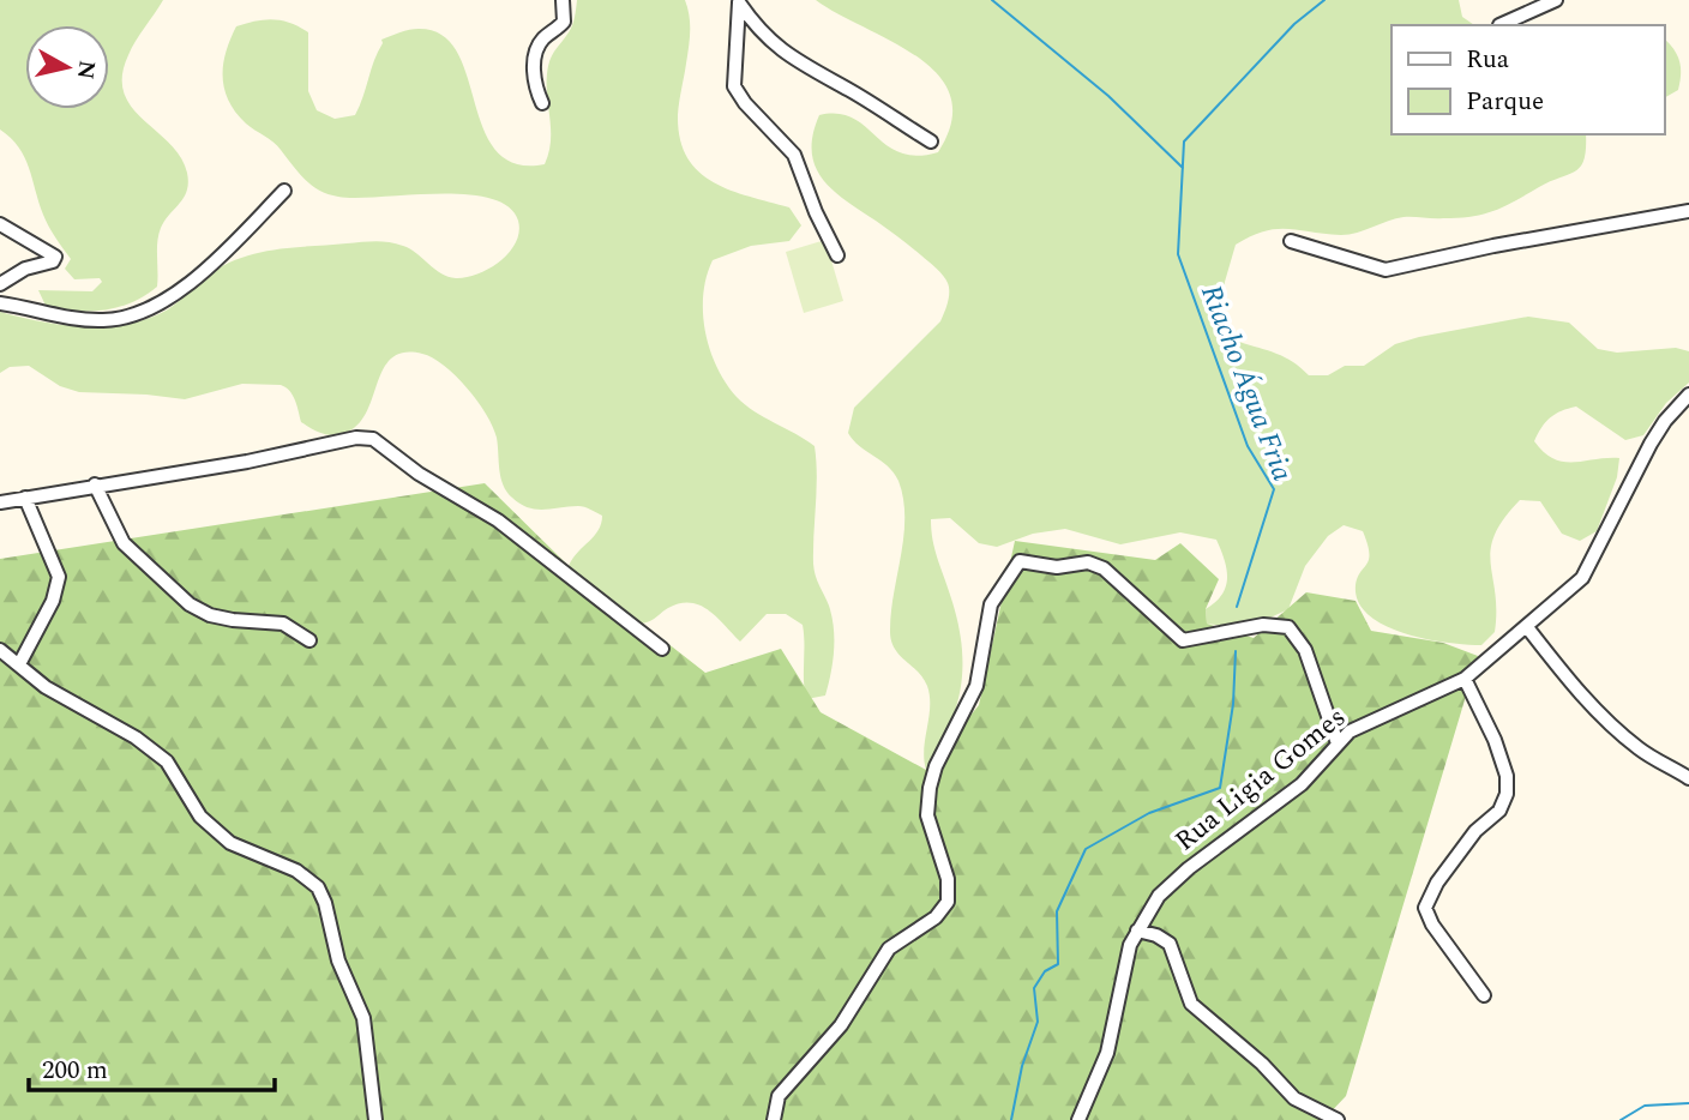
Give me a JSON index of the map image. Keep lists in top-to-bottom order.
{
  "streets": {
    "street": ["Rua Ligia Gomes"]
  },
  "water": ["Riacho Água Fria"],
  "legend": ["Rua", "Parque"],
  "scale_bar": "200 m",
  "north": "right"
}
